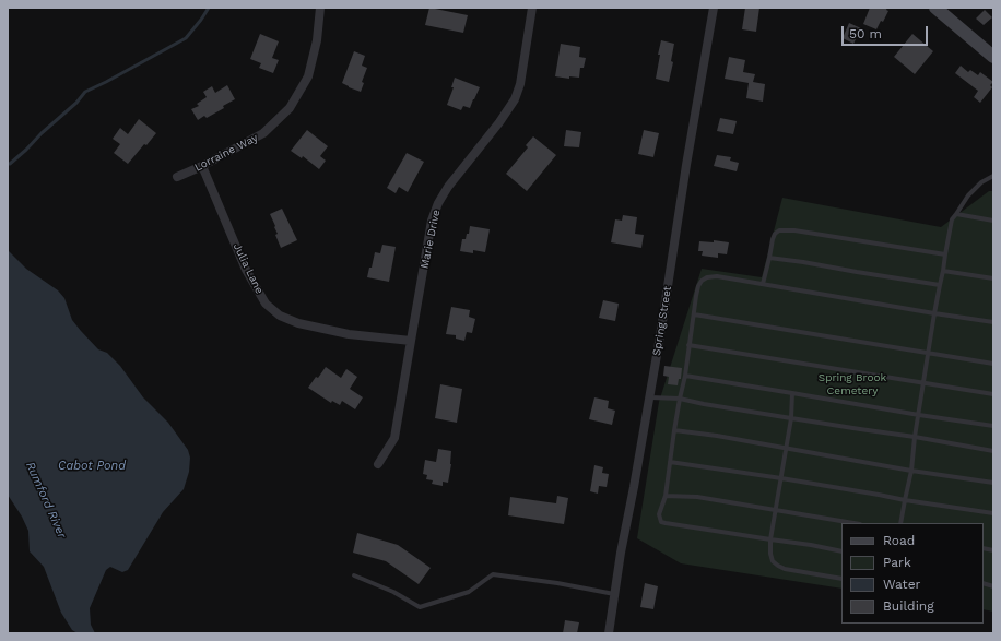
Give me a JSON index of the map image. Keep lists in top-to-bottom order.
{
  "streets": {
    "street": [
      "Lorraine Way",
      "Marie Drive",
      "Julia Lane",
      "Spring Street"
    ]
  },
  "crossings": [
    ["Lorraine Way", "Julia Lane"],
    ["Marie Drive", "Julia Lane"]
  ],
  "water": ["Cabot Pond", "Rumford River"],
  "parks": ["Spring Brook Cemetery"],
  "legend": [
    "Road",
    "Park",
    "Water",
    "Building"
  ],
  "scale_bar": "50 m"
}
